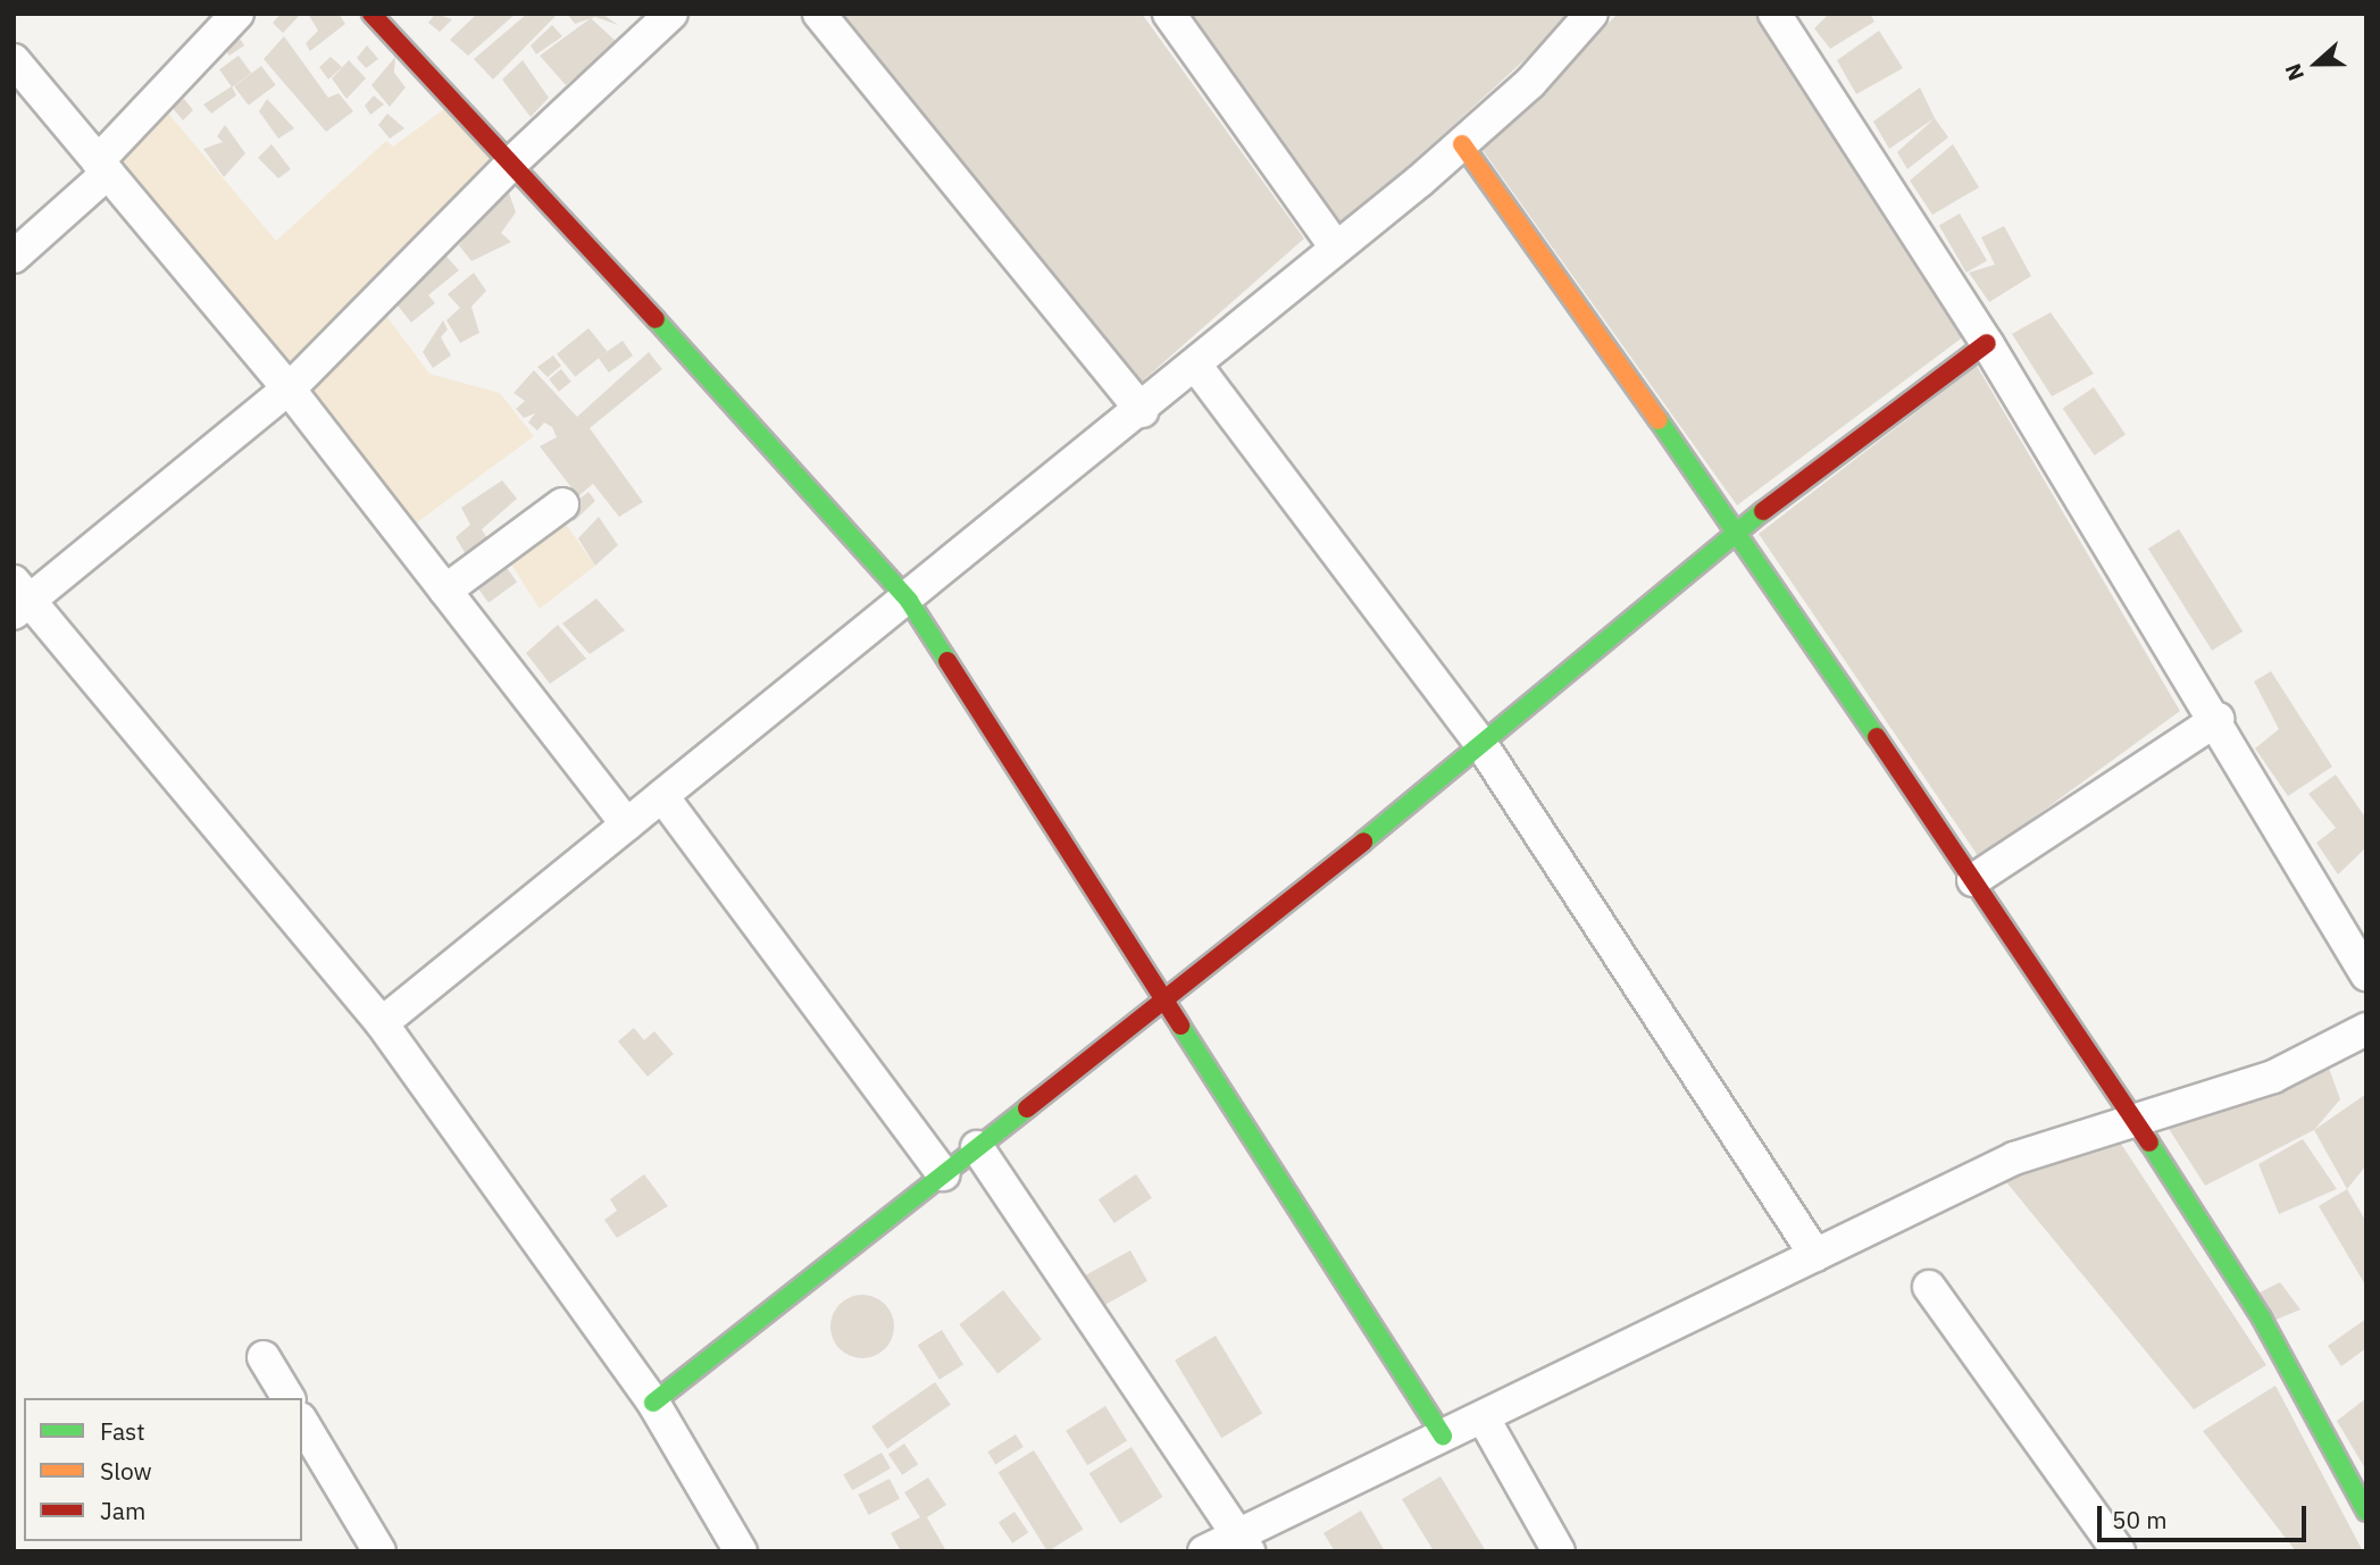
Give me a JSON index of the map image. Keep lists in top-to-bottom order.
{
  "legend": ["Fast", "Slow", "Jam"],
  "scale_bar": "50 m",
  "north": "left"
}
